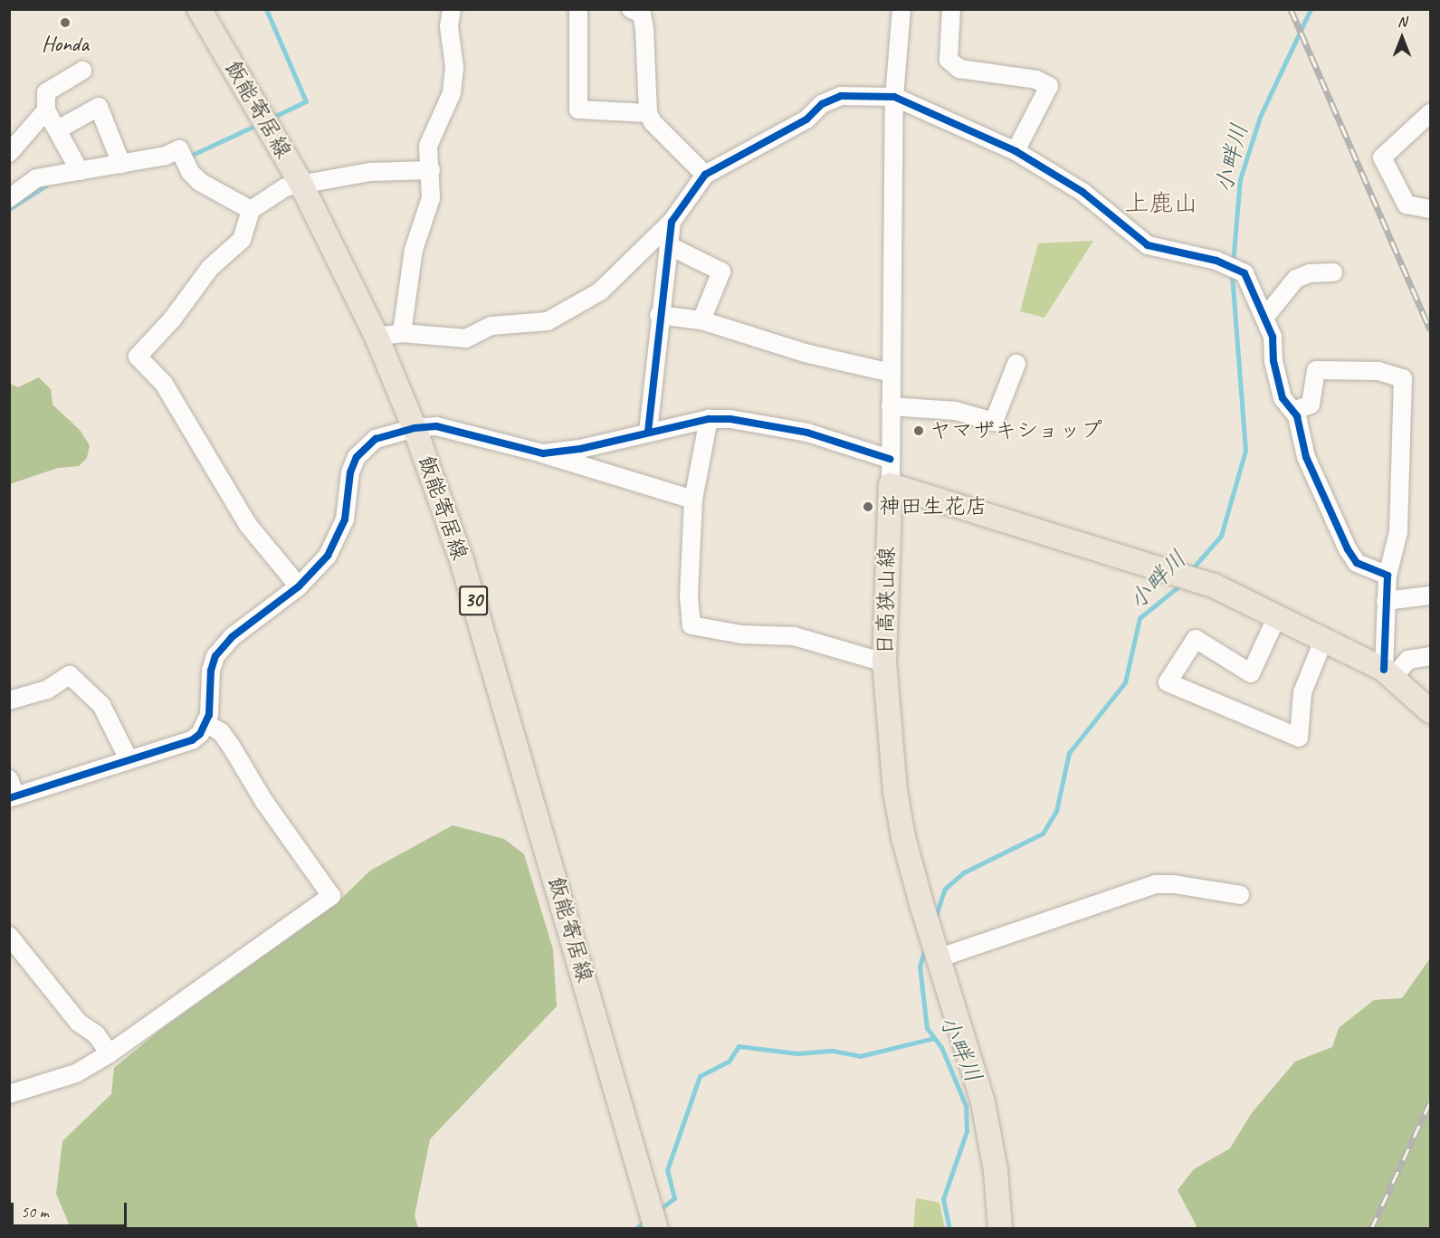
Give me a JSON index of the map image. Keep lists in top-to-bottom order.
{
  "streets": {
    "main road": ["飯能寄居線", "30", "日高狭山線"]
  },
  "districts": ["上鹿山"],
  "water": ["小畔川"],
  "places": ["Honda", "ヤマザキショップ", "神田生花店"],
  "scale_bar": "50 m",
  "north": "top"
}
